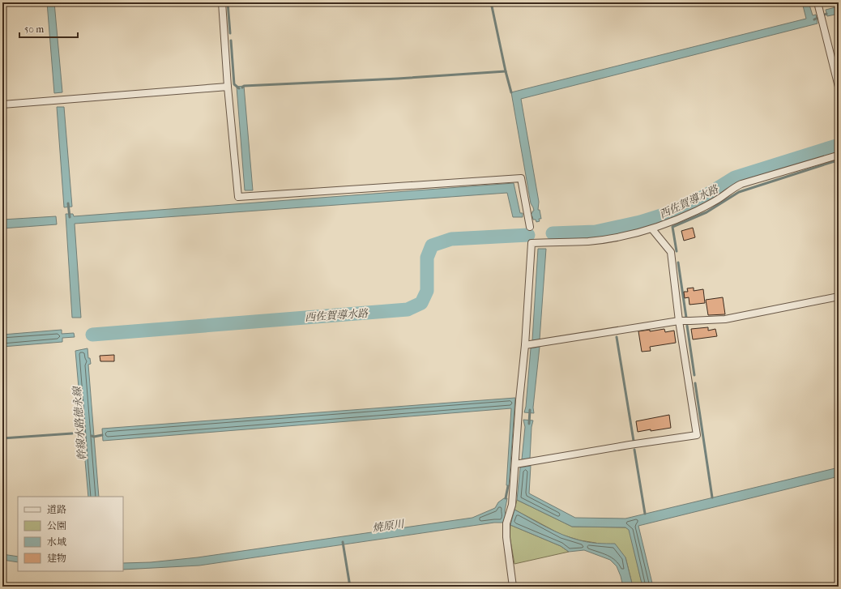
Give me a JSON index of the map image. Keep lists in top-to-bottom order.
{
  "water": ["西佐賀導水路", "幹線水路徳永線", "焼原川"],
  "legend": [
    "道路",
    "公園",
    "水域",
    "建物"
  ],
  "scale_bar": "50 m"
}
